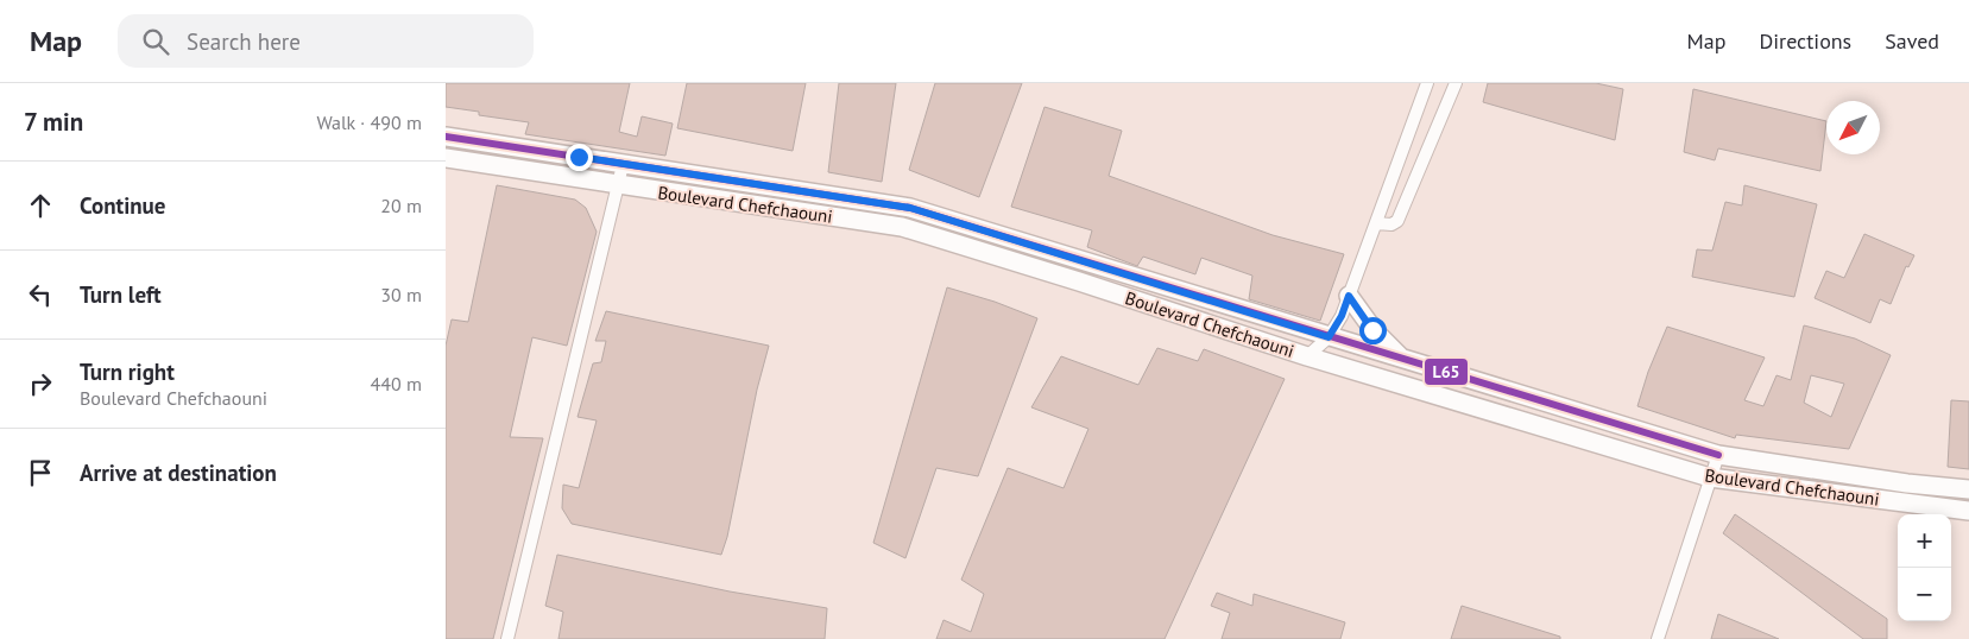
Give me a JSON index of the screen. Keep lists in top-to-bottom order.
{
  "streets": {
    "street": ["Boulevard Chefchaouni"]
  },
  "lines": ["transit line L65"],
  "north": "bottom left",
  "page": {
    "header": "Map",
    "search": "Search here",
    "nav": ["Map", "Directions", "Saved"],
    "heading": ["7 min", "Walk · 490 m"],
    "list": [
      ["Continue", "20 m"],
      ["Turn left", "30 m"],
      ["Turn right", "Boulevard Chefchaouni", "440 m"],
      "Arrive at destination"
    ],
    "map_buttons": ["+", "−"]
  }
}
